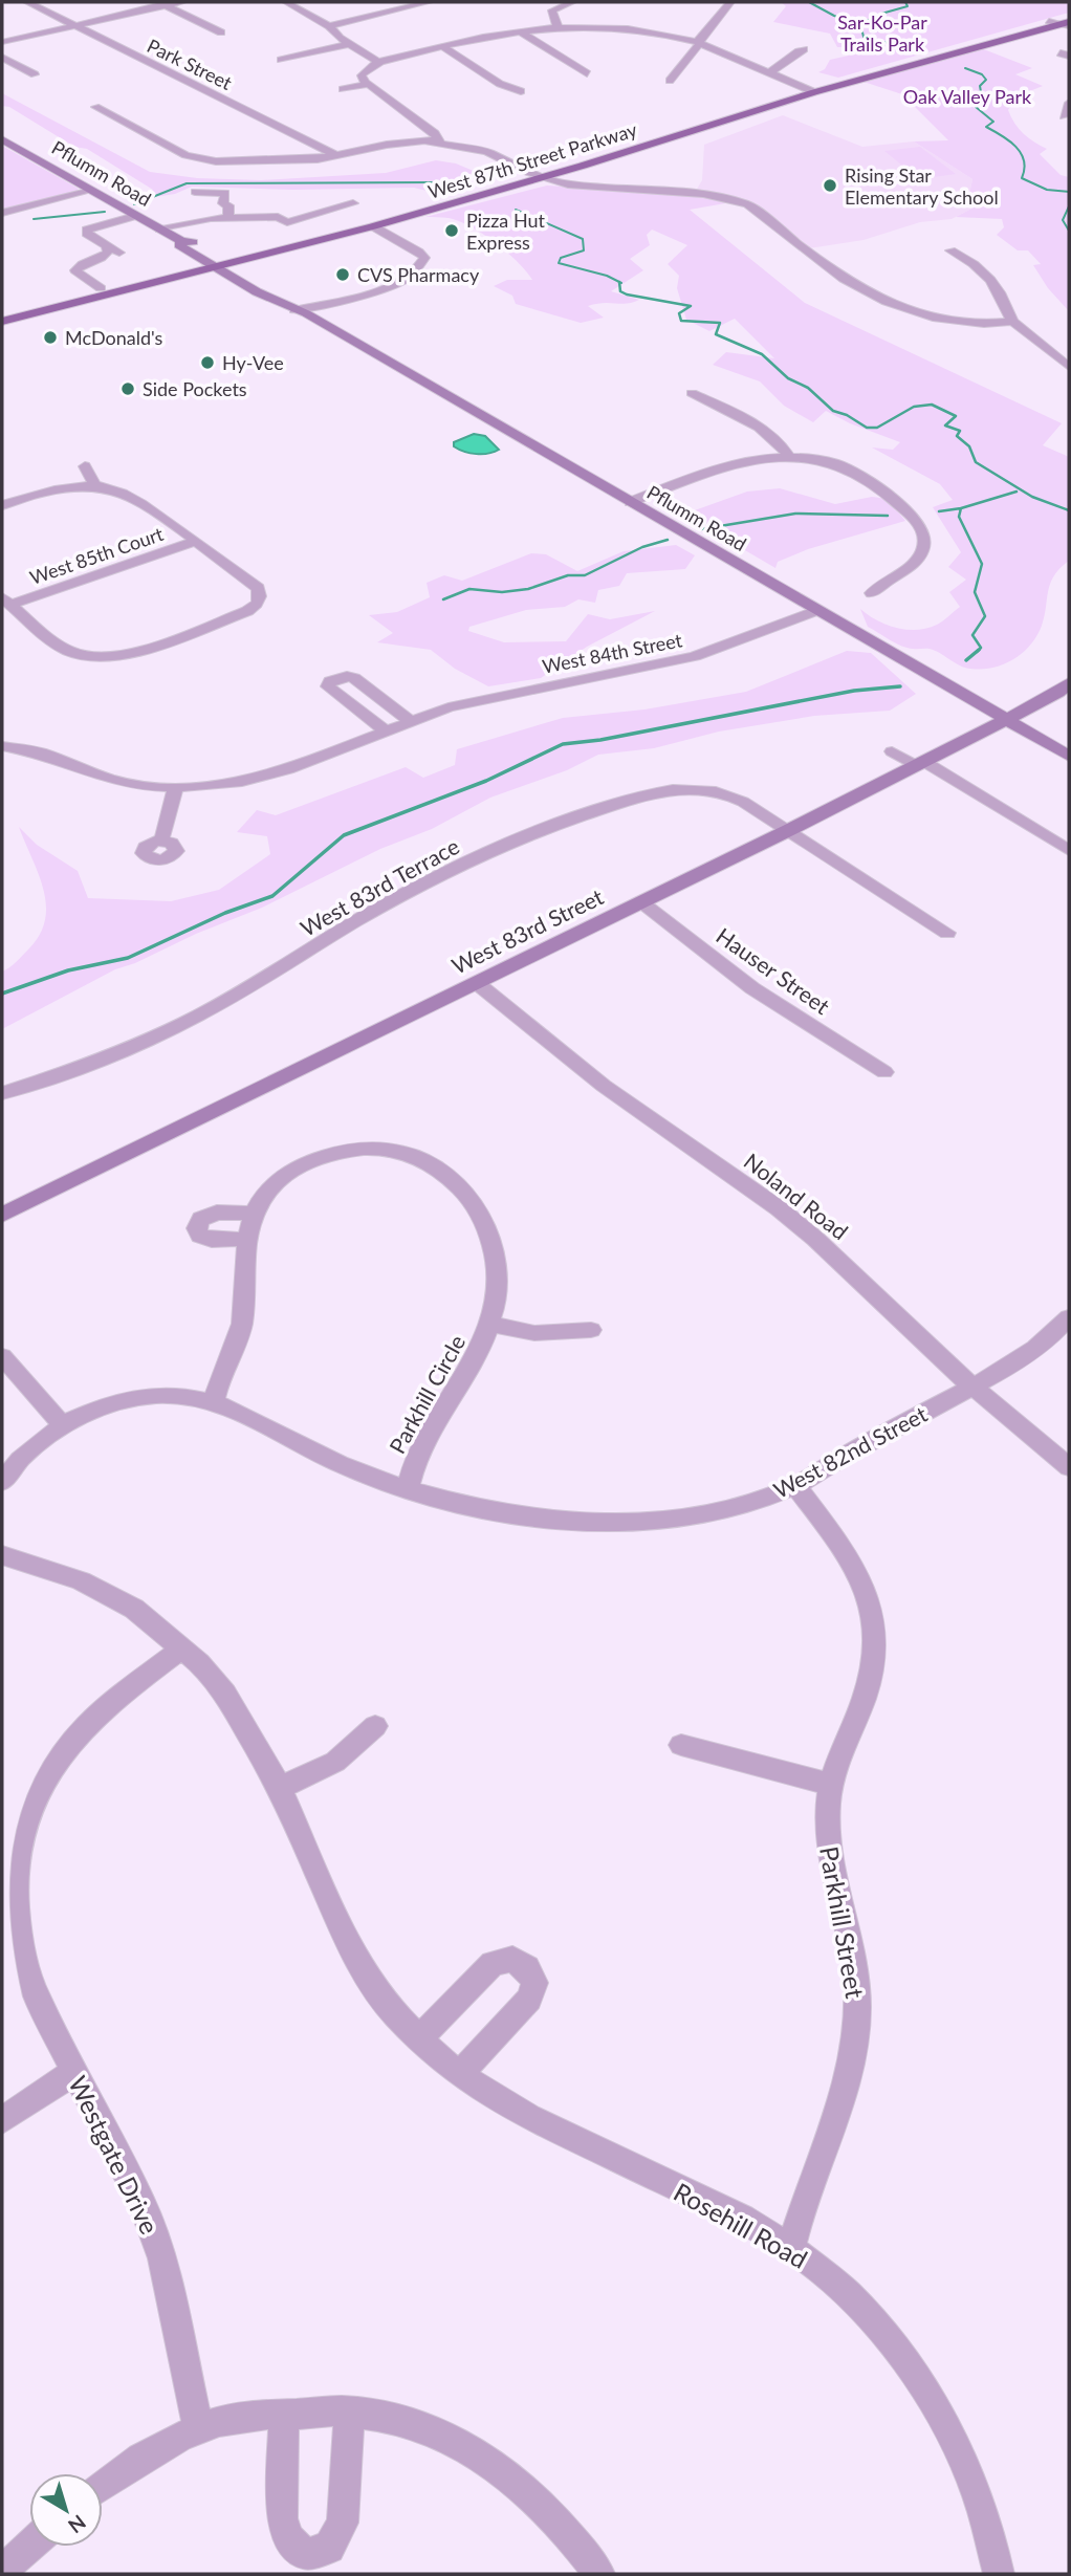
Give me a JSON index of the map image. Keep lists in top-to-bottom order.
{
  "streets": {
    "main road": ["West 87th Street Parkway", "Pflumm Road", "West 83rd Street"],
    "street": [
      "Park Street",
      "West 85th Court",
      "West 84th Street",
      "West 83rd Terrace",
      "Hauser Street",
      "Noland Road",
      "Parkhill Circle",
      "West 82nd Street",
      "Parkhill Street",
      "Westgate Drive",
      "Rosehill Road"
    ]
  },
  "crossings": [
    ["West 87th Street Parkway", "Pflumm Road"],
    ["Pflumm Road", "West 84th Street"],
    ["Pflumm Road", "West 83rd Street"],
    ["West 83rd Terrace", "West 83rd Street"],
    ["West 83rd Street", "Hauser Street"],
    ["West 83rd Street", "Noland Road"],
    ["Noland Road", "West 82nd Street"],
    ["Parkhill Circle", "West 82nd Street"],
    ["West 82nd Street", "Parkhill Street"],
    ["Parkhill Street", "Rosehill Road"],
    ["Westgate Drive", "Rosehill Road"]
  ],
  "parks": ["Sar-Ko-Par Trails Park", "Oak Valley Park"],
  "places": [
    "Rising Star Elementary School",
    "Pizza Hut Express",
    "CVS Pharmacy",
    "McDonald's",
    "Hy-Vee",
    "Side Pockets"
  ],
  "north": "bottom right"
}
